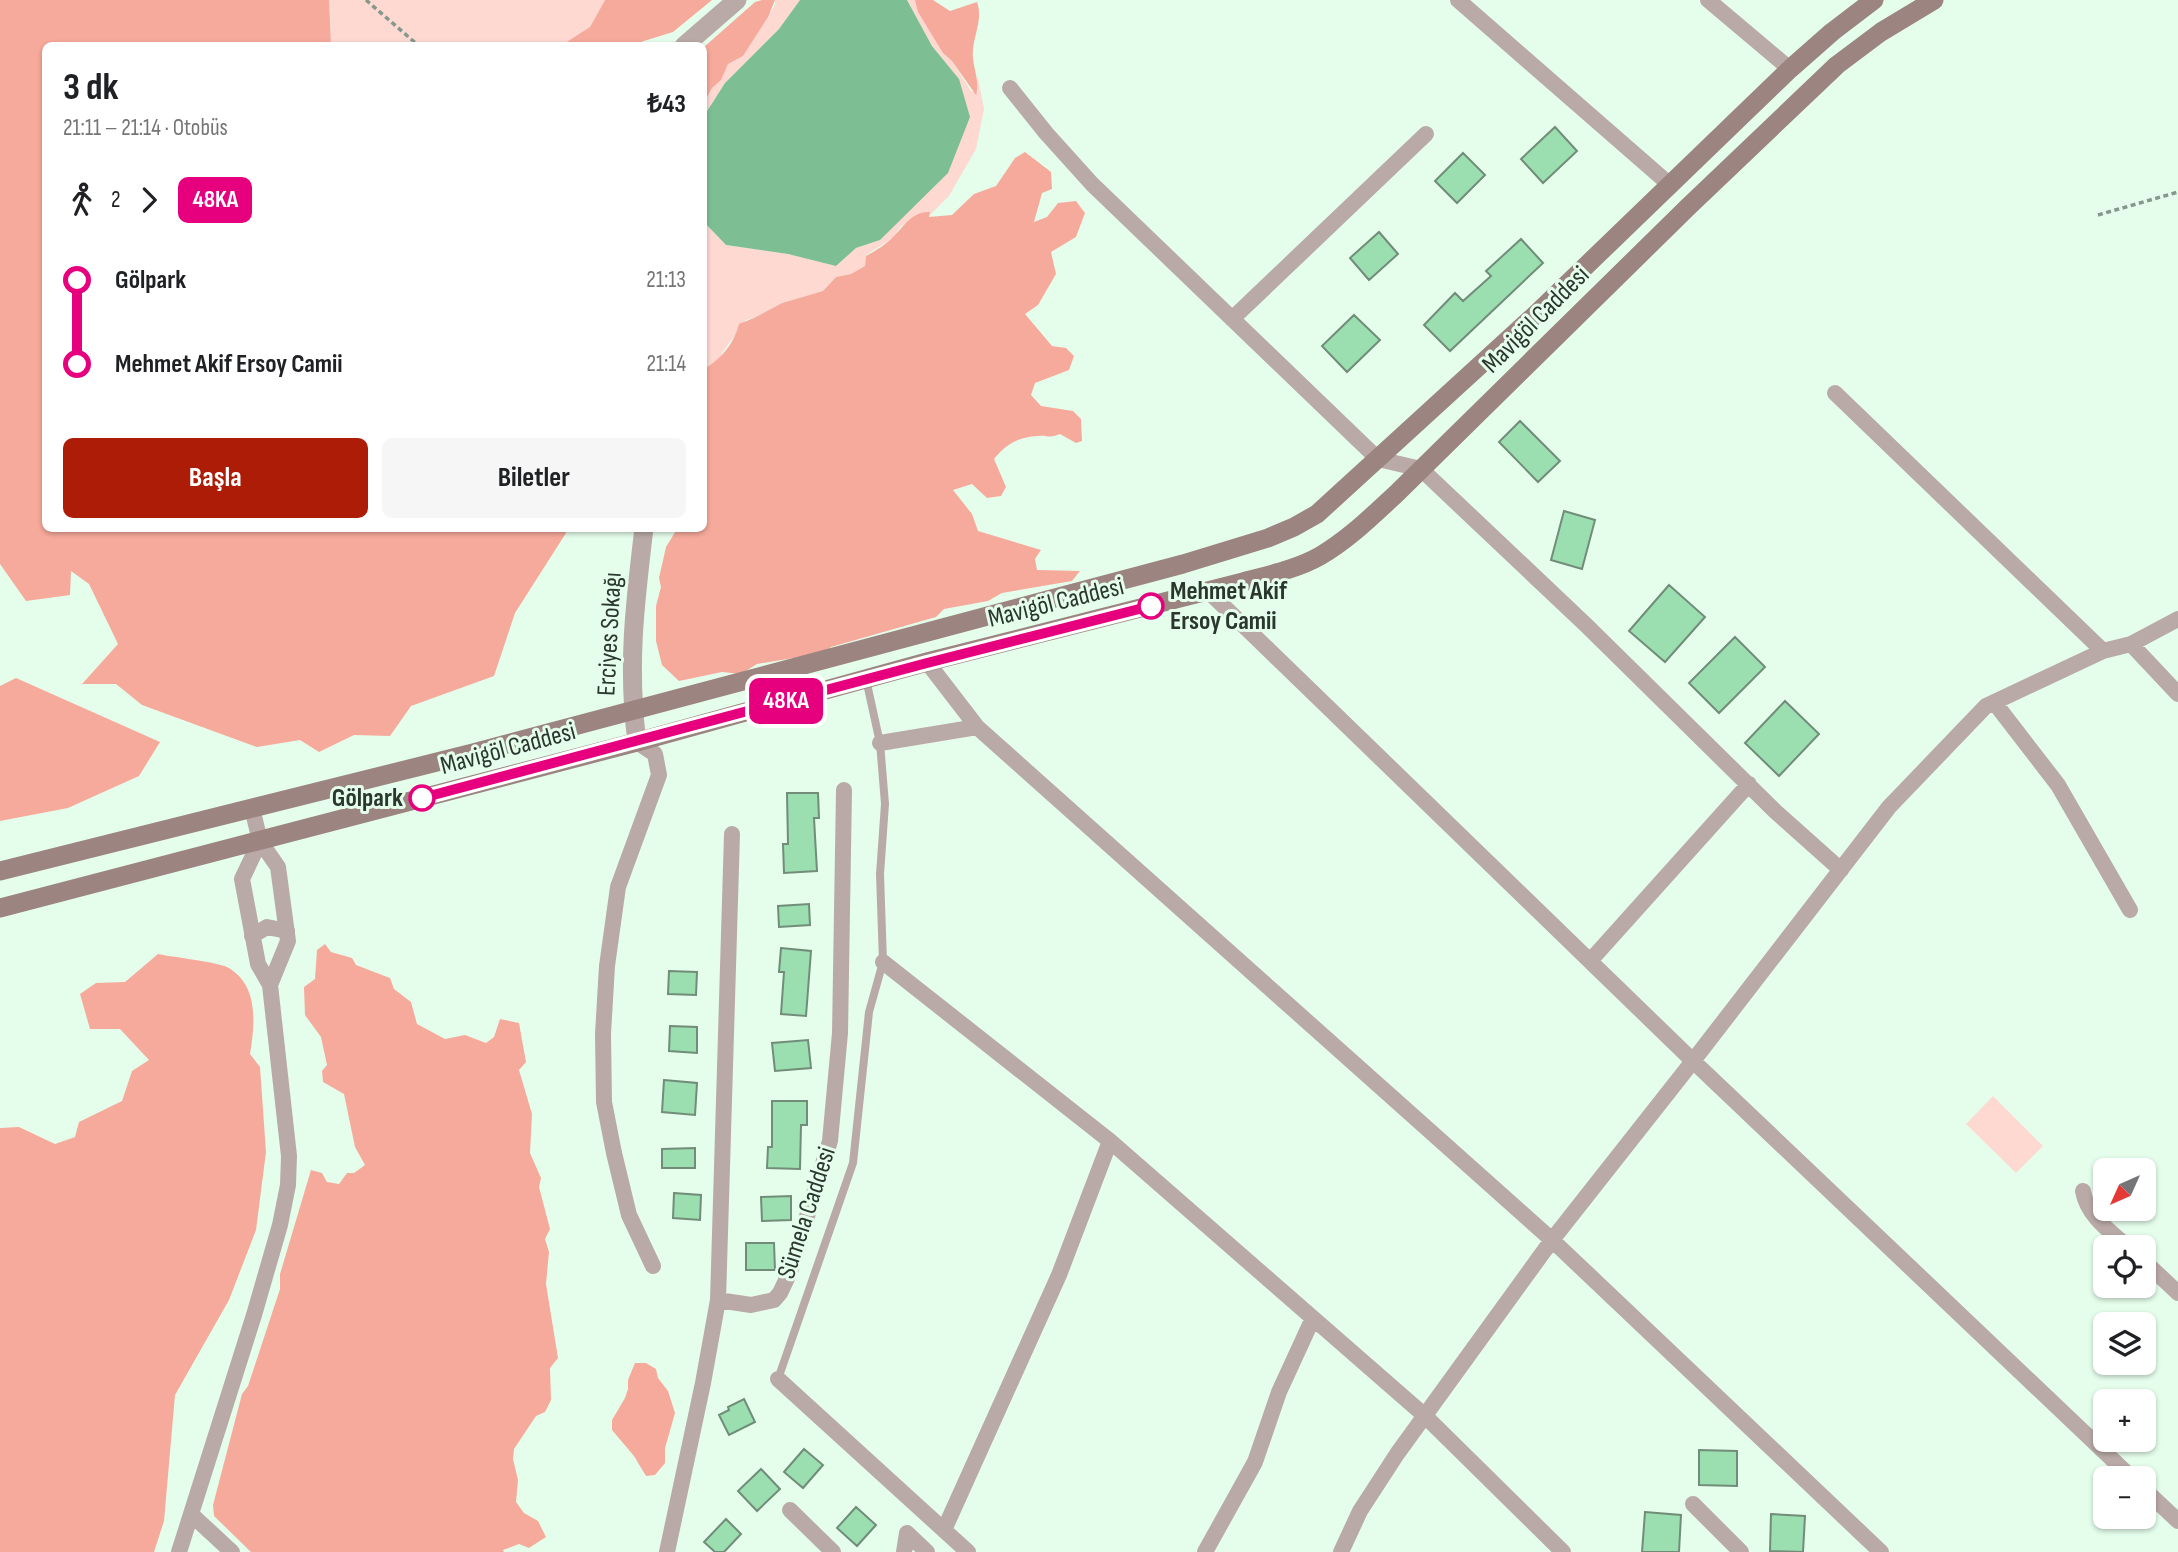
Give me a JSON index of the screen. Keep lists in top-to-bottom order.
{
  "streets": {
    "main road": ["Mavigöl Caddesi"],
    "street": ["Erciyes Sokağı", "Sümela Caddesi"]
  },
  "crossings": [
    ["Mavigöl Caddesi", "Erciyes Sokağı"],
    ["Mavigöl Caddesi", "Sümela Caddesi"]
  ],
  "places": ["Mehmet Akif Ersoy Camii", "Gölpark"],
  "lines": ["bus line 48KA"],
  "north": "bottom left",
  "page": {
    "on_map": "48KA",
    "heading": ["3 dk", "21:11 – 21:14 · Otobüs", "₺43"],
    "legs": ["2", "48KA"],
    "list": [
      {
        "name": "Gölpark",
        "value": "21:13"
      },
      {
        "name": "Mehmet Akif Ersoy Camii",
        "value": "21:14"
      }
    ],
    "buttons": ["Başla", "Biletler"],
    "map_buttons": ["+", "−"]
  }
}
